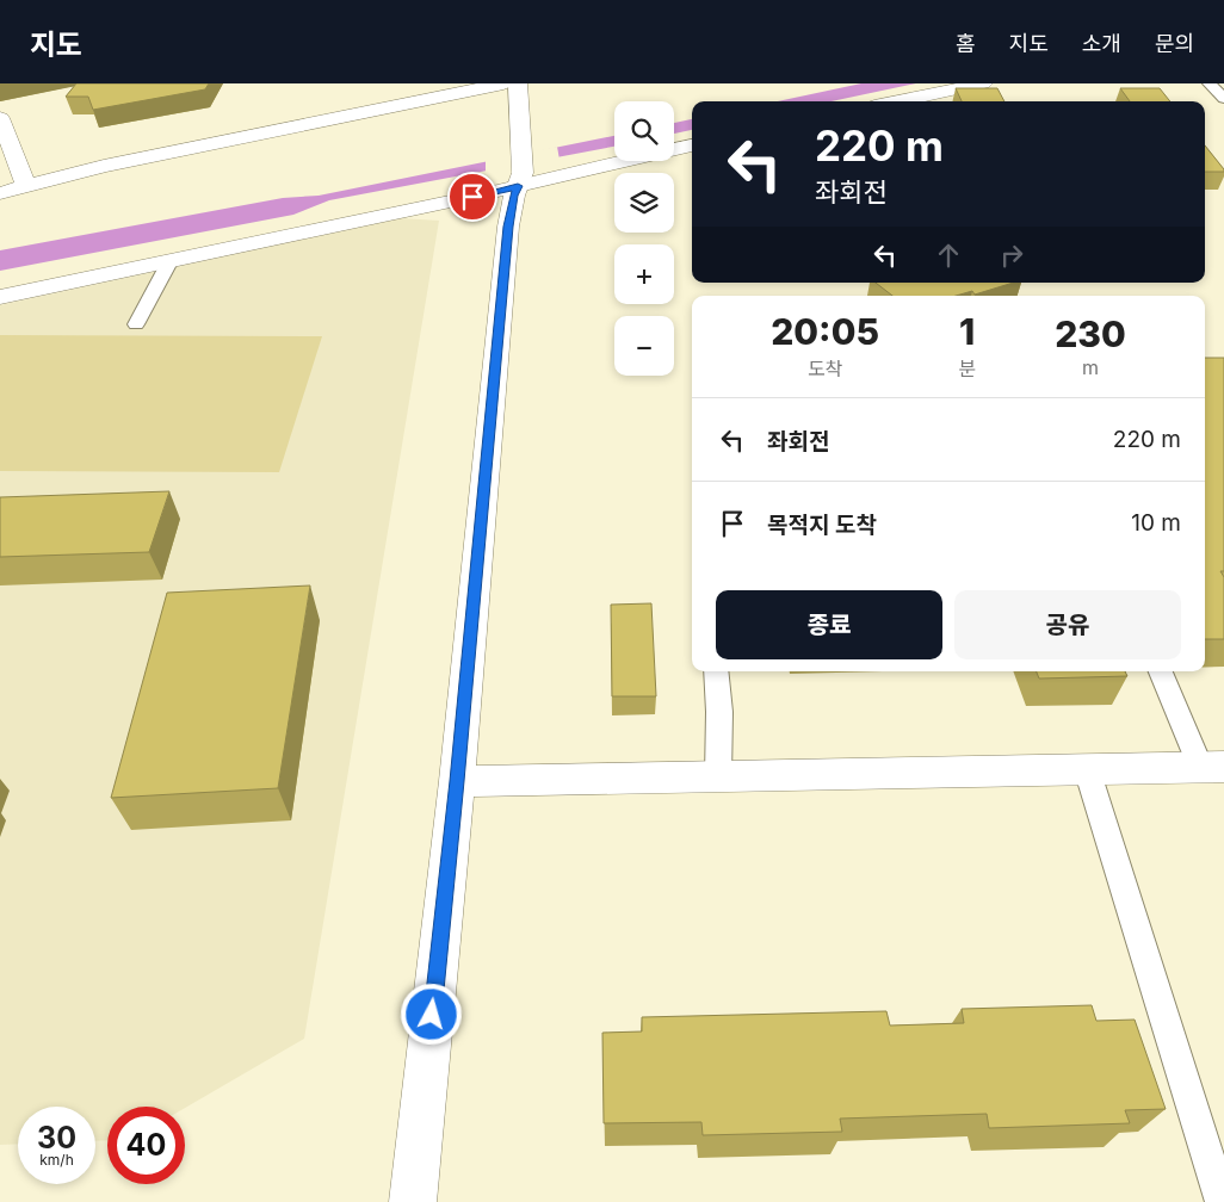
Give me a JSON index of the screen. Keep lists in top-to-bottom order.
{
  "page": {
    "header": "지도",
    "nav": [
      "홈",
      "지도",
      "소개",
      "문의"
    ],
    "map_buttons": ["+", "−"],
    "turn": ["220 m", "좌회전"],
    "eta": [
      "20:05",
      "도착",
      "1",
      "분",
      "230",
      "m"
    ],
    "list": [
      {
        "name": "좌회전",
        "value": "220 m"
      },
      {
        "name": "목적지 도착",
        "value": "10 m"
      }
    ],
    "buttons": ["종료", "공유"],
    "speed": "30 km/h",
    "limit": "40"
  }
}
